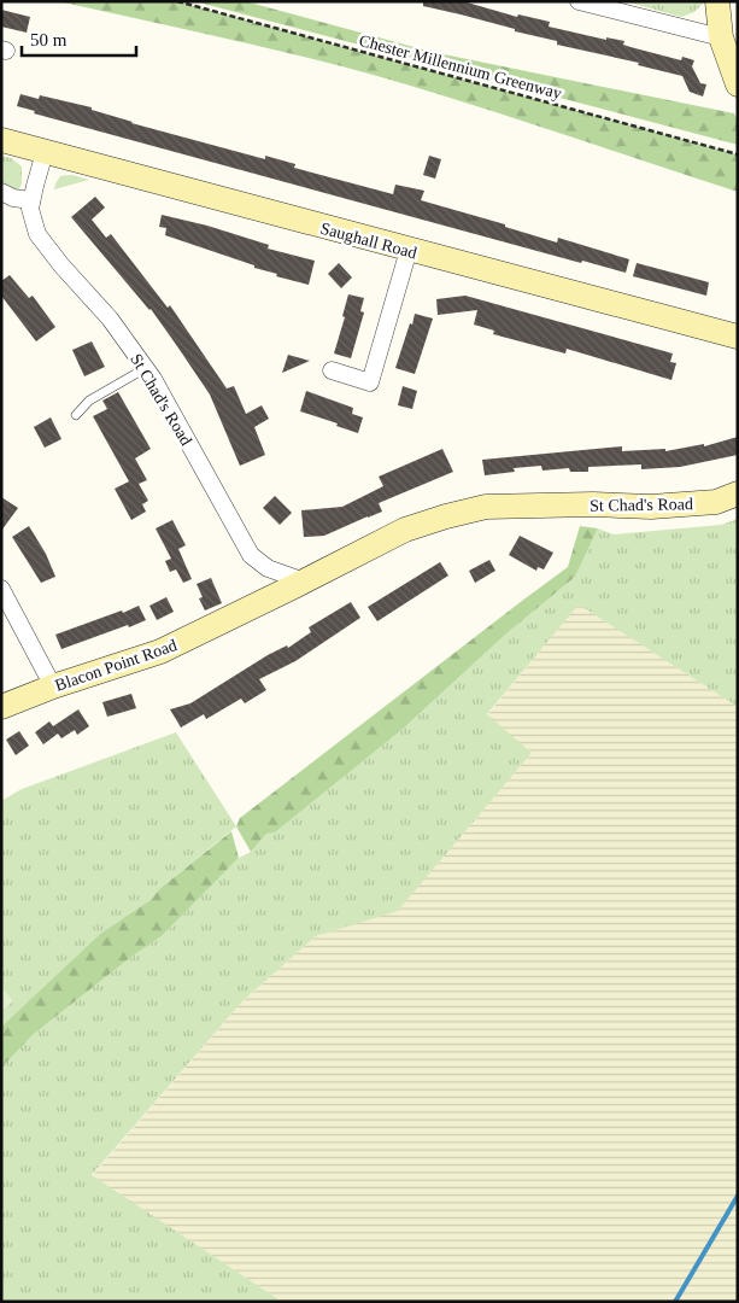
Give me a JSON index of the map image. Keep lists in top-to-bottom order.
{
  "streets": {
    "street": ["Saughall Road", "St Chad's Road", "Blacon Point Road"],
    "path": ["Chester Millennium Greenway"]
  },
  "crossings": [
    ["Saughall Road", "St Chad's Road"],
    ["St Chad's Road", "Blacon Point Road"]
  ],
  "scale_bar": "50 m"
}
